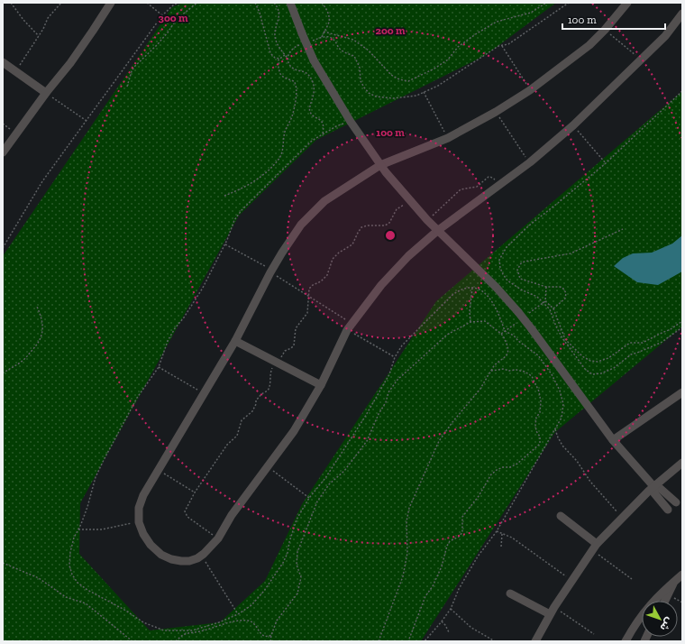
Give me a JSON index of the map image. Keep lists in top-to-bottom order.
{
  "scale_bar": "100 m",
  "north": "bottom right",
  "rings": ["300 m", "200 m", "100 m"]
}
